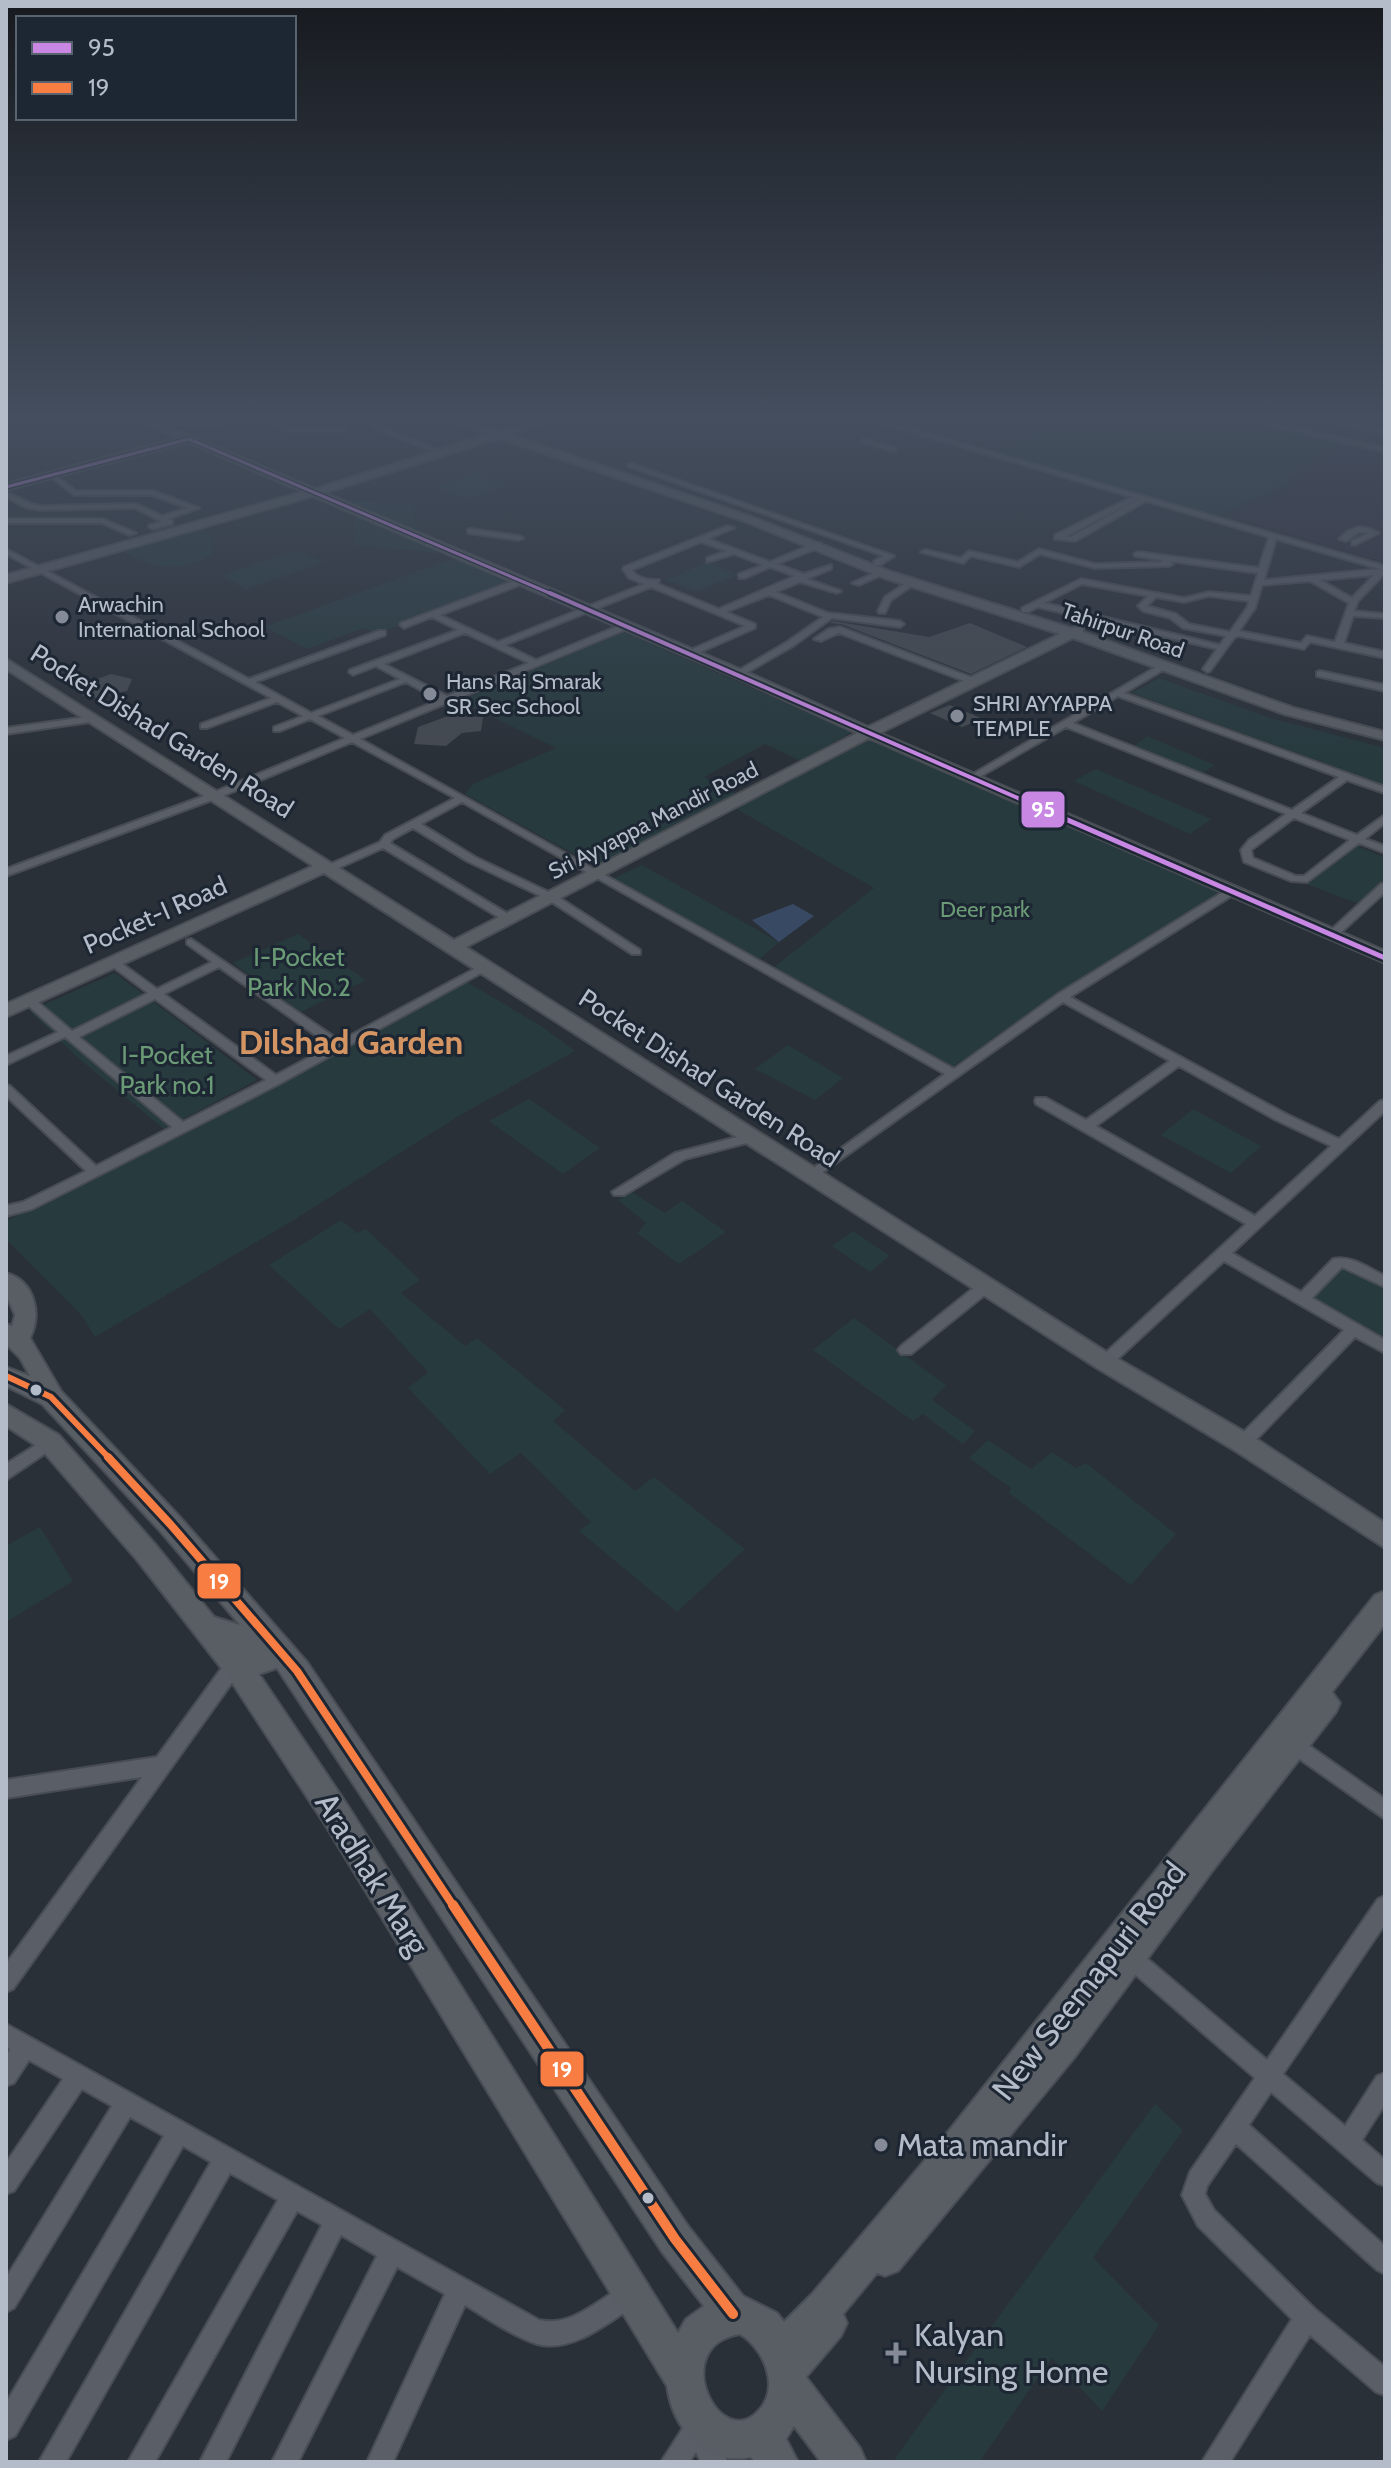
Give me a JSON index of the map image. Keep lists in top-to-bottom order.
{
  "streets": {
    "street": [
      "Tahirpur Road",
      "Pocket Dishad Garden Road",
      "Sri Ayyappa Mandir Road",
      "Pocket-I Road",
      "Aradhak Marg",
      "New Seemapuri Road"
    ]
  },
  "crossings": [
    ["Tahirpur Road", "Sri Ayyappa Mandir Road"],
    ["Pocket Dishad Garden Road", "Sri Ayyappa Mandir Road"],
    ["Pocket Dishad Garden Road", "Pocket-I Road"],
    ["Aradhak Marg", "New Seemapuri Road"]
  ],
  "districts": ["Dilshad Garden"],
  "parks": ["Deer park", "I-Pocket Park No.2", "I-Pocket Park no.1"],
  "places": {
    "other": [
      "Arwachin International School",
      "Hans Raj Smarak SR Sec School",
      "SHRI AYYAPPA TEMPLE",
      "Mata mandir"
    ],
    "health": ["Kalyan Nursing Home"]
  },
  "lines": ["transit line 95", "transit line 19"],
  "legend": ["95", "19"]
}
